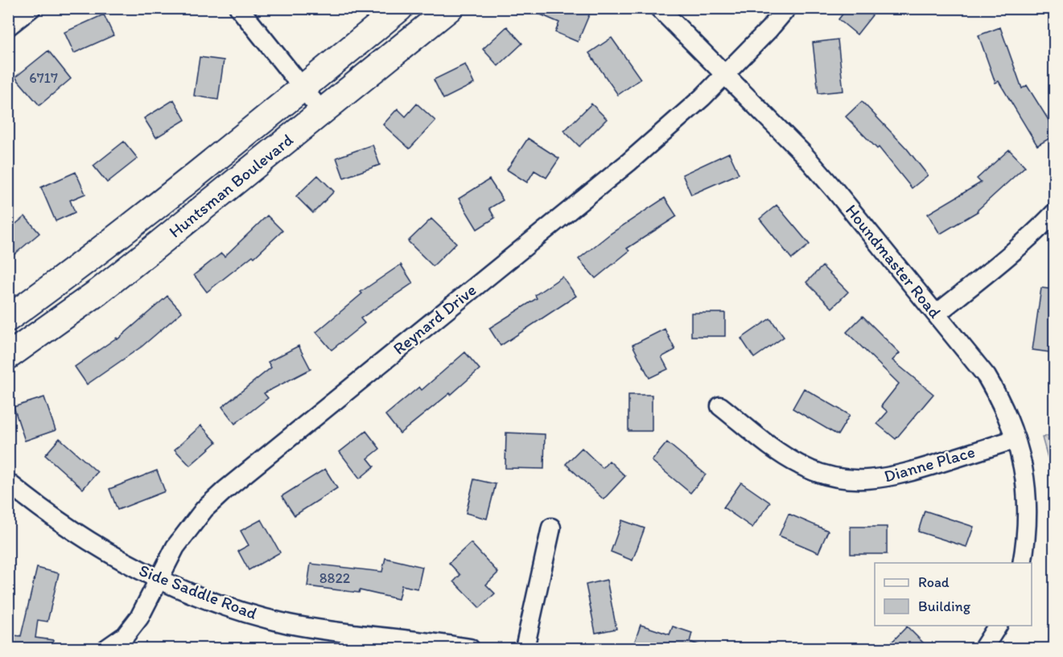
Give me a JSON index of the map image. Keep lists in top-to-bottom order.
{
  "streets": {
    "street": [
      "Huntsman Boulevard",
      "Houndmaster Road",
      "Reynard Drive",
      "Dianne Place",
      "Side Saddle Road"
    ]
  },
  "crossings": [
    ["Houndmaster Road", "Reynard Drive"],
    ["Houndmaster Road", "Dianne Place"],
    ["Reynard Drive", "Side Saddle Road"]
  ],
  "house_numbers": ["6717", "8822"],
  "legend": ["Road", "Building"]
}
